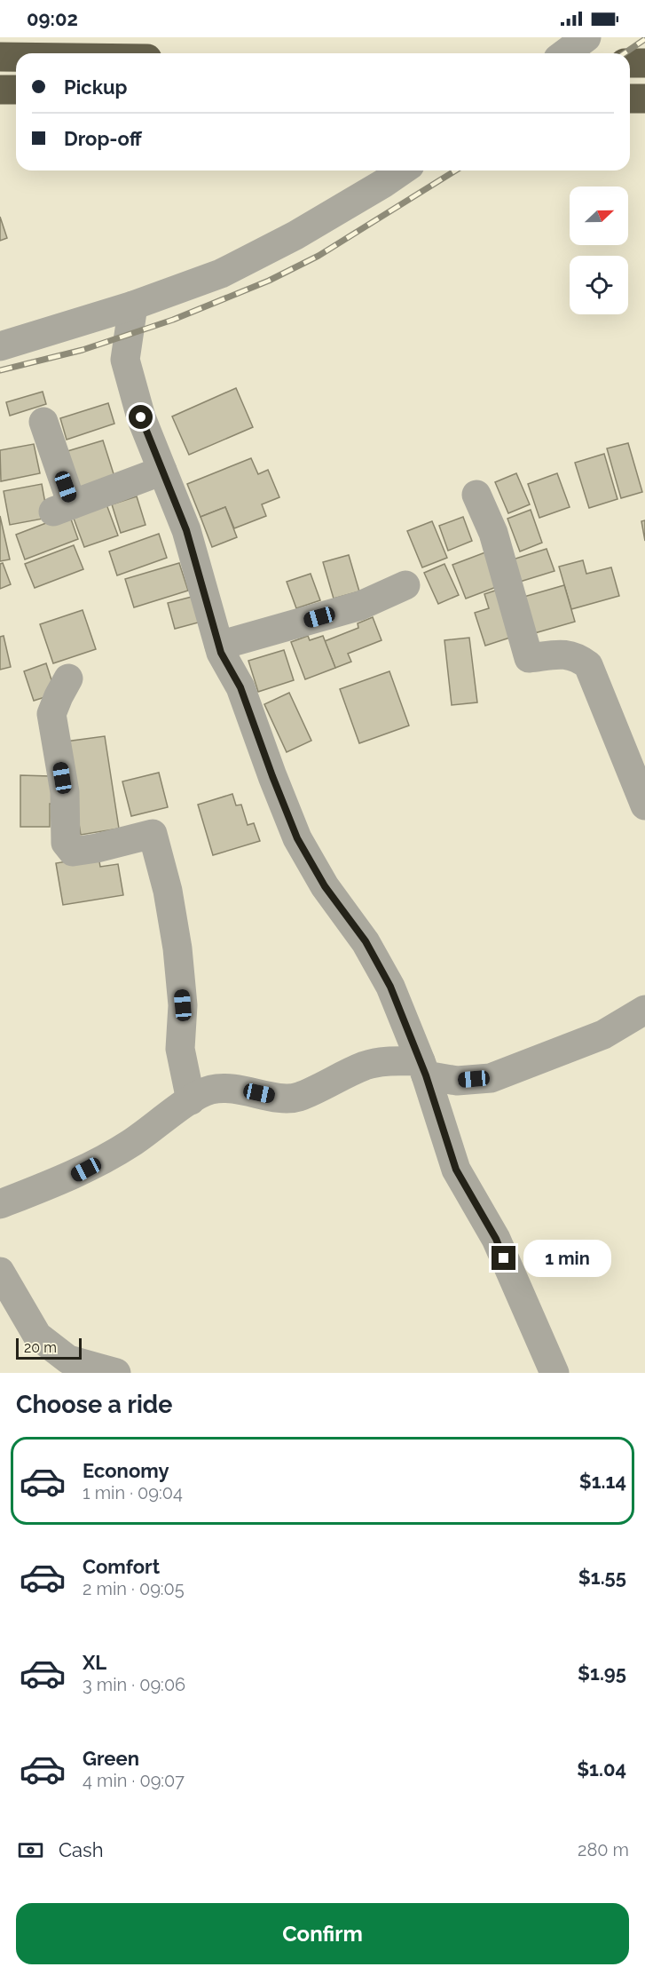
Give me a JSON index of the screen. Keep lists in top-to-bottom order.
{
  "scale_bar": "20 m",
  "north": "right",
  "page": {
    "status": "09:02",
    "banner": ["Pickup", "Drop-off"],
    "bubble": "1 min",
    "scale": "20 m",
    "heading": "Choose a ride",
    "list": [
      {
        "name": "Economy",
        "note": "1 min · 09:04",
        "value": "$1.14"
      },
      {
        "name": "Comfort",
        "note": "2 min · 09:05",
        "value": "$1.55"
      },
      {
        "name": "XL",
        "note": "3 min · 09:06",
        "value": "$1.95"
      },
      {
        "name": "Green",
        "note": "4 min · 09:07",
        "value": "$1.04"
      }
    ],
    "pay": ["Cash", "280 m"],
    "buttons": "Confirm"
  }
}
